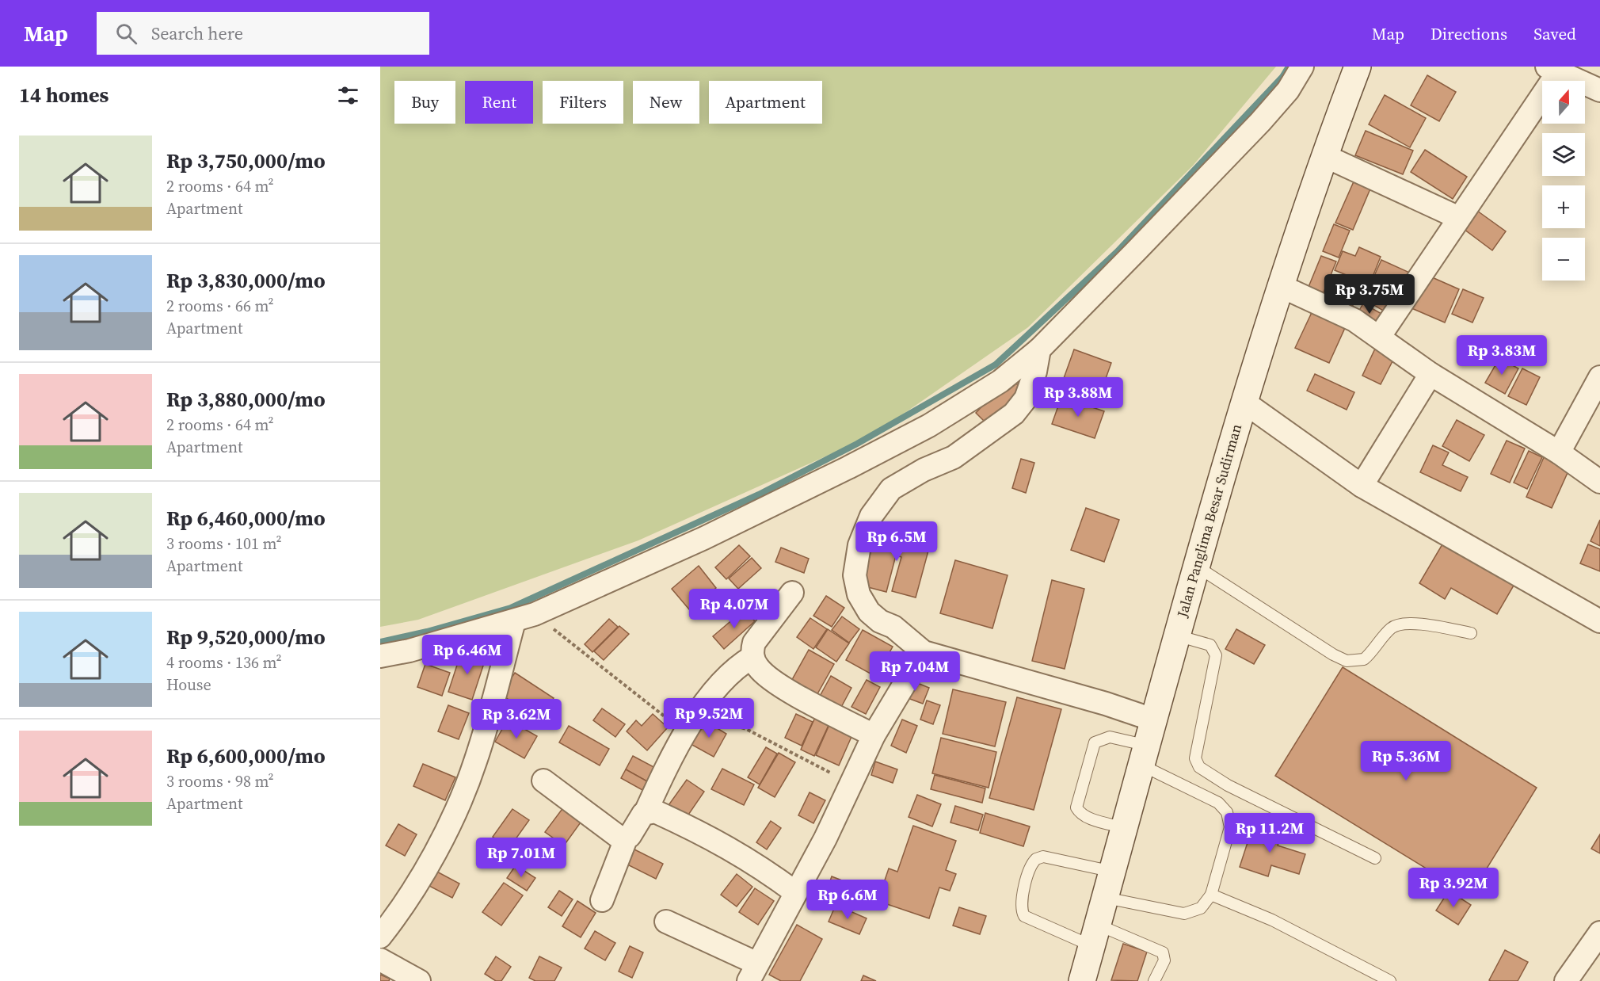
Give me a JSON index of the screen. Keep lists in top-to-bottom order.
{
  "streets": {
    "main road": ["Jalan Panglima Besar Sudirman"]
  },
  "north": "top",
  "page": {
    "header": "Map",
    "search": "Search here",
    "nav": ["Map", "Directions", "Saved"],
    "heading": "14 homes",
    "map_buttons": ["+", "−"],
    "chip": [
      "Buy",
      "Rent",
      "Filters",
      "New",
      "Apartment"
    ],
    "list": [
      {
        "name": "Rp 3,750,000/mo",
        "note": "2 rooms · 64 m² · Apartment"
      },
      {
        "name": "Rp 3,830,000/mo",
        "note": "2 rooms · 66 m² · Apartment"
      },
      {
        "name": "Rp 3,880,000/mo",
        "note": "2 rooms · 64 m² · Apartment"
      },
      {
        "name": "Rp 6,460,000/mo",
        "note": "3 rooms · 101 m² · Apartment"
      },
      {
        "name": "Rp 9,520,000/mo",
        "note": "4 rooms · 136 m² · House"
      },
      {
        "name": "Rp 6,600,000/mo",
        "note": "3 rooms · 98 m² · Apartment"
      }
    ],
    "price": [
      "Rp 3.75M",
      "Rp 3.83M",
      "Rp 3.88M",
      "Rp 6.5M",
      "Rp 4.07M",
      "Rp 6.46M",
      "Rp 7.04M",
      "Rp 9.52M",
      "Rp 3.62M",
      "Rp 5.36M",
      "Rp 11.2M",
      "Rp 7.01M",
      "Rp 3.92M",
      "Rp 6.6M"
    ]
  }
}
